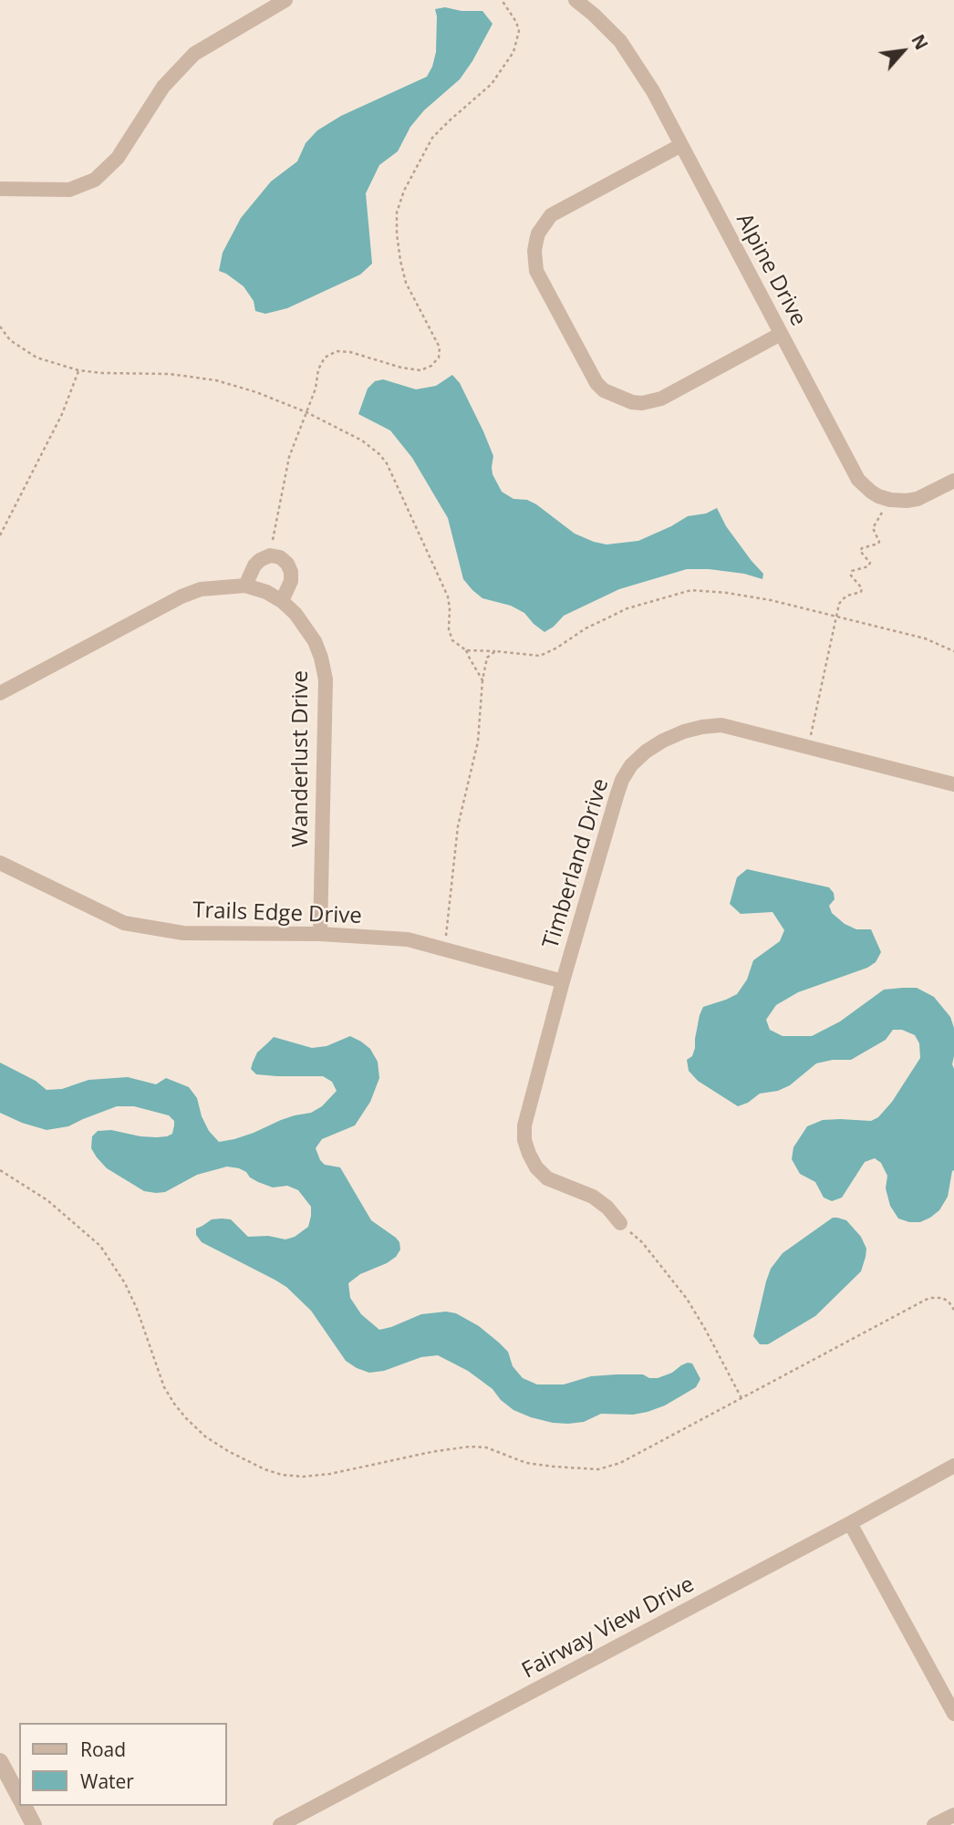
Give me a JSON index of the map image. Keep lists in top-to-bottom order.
{
  "streets": {
    "street": [
      "Alpine Drive",
      "Wanderlust Drive",
      "Timberland Drive",
      "Trails Edge Drive",
      "Fairway View Drive"
    ]
  },
  "crossings": [
    ["Wanderlust Drive", "Trails Edge Drive"],
    ["Timberland Drive", "Trails Edge Drive"]
  ],
  "legend": ["Road", "Water"],
  "north": "top right"
}
